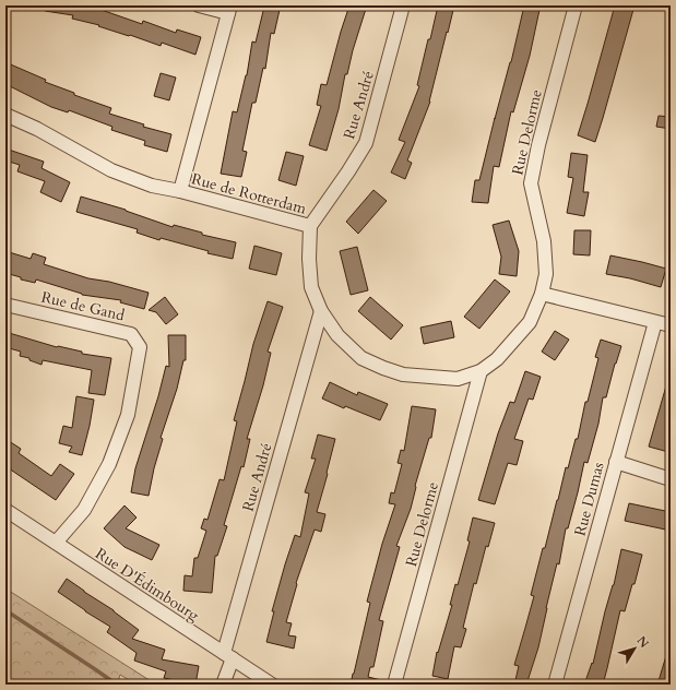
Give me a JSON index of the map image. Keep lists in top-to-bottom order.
{
  "streets": {
    "street": [
      "Rue André",
      "Rue Delorme",
      "Rue de Rotterdam",
      "Rue de Gand",
      "Rue Dumas",
      "Rue D'Édimbourg"
    ]
  },
  "crossings": [
    ["Rue André", "Rue de Rotterdam"],
    ["Rue André", "Rue D'Édimbourg"],
    ["Rue Delorme", "Rue de Rotterdam"],
    ["Rue de Gand", "Rue D'Édimbourg"]
  ],
  "north": "top right"
}
